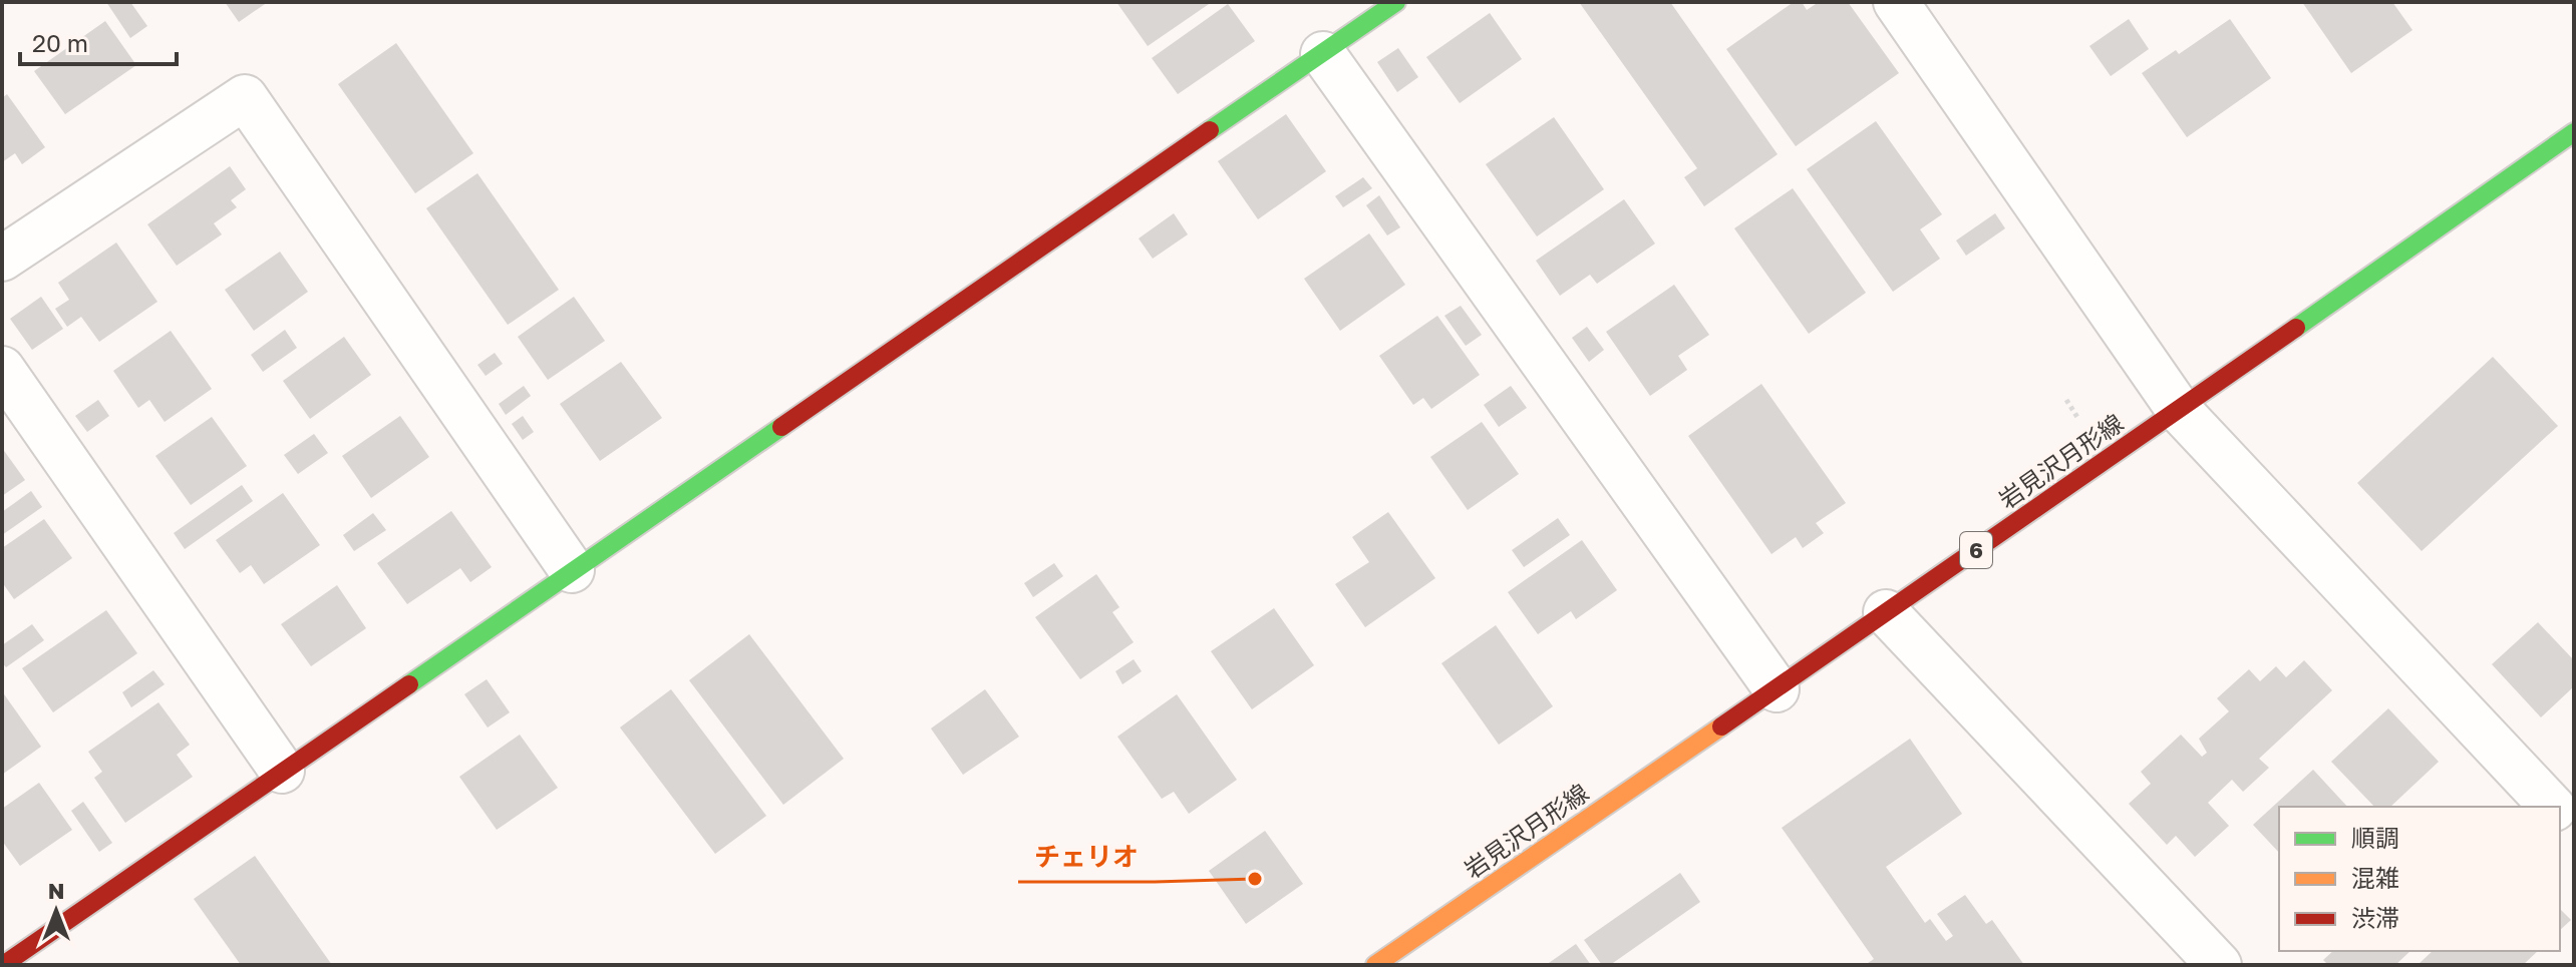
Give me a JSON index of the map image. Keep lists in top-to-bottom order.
{
  "streets": {
    "street": ["岩見沢月形線", "6"]
  },
  "places": ["チェリオ"],
  "legend": ["順調", "混雑", "渋滞"],
  "scale_bar": "20 m",
  "north": "top"
}
